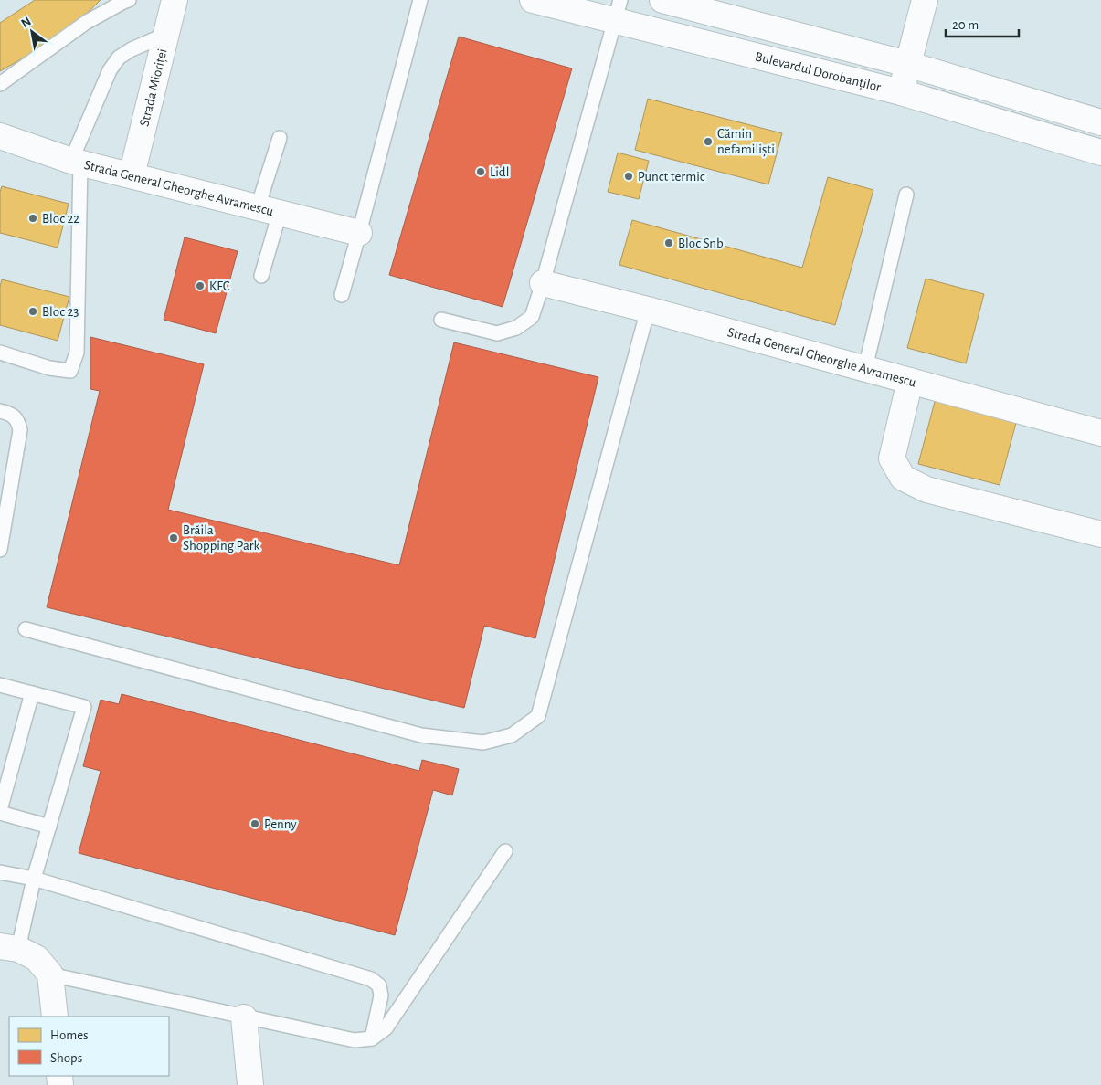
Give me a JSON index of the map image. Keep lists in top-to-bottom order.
{
  "streets": {
    "street": ["Bulevardul Dorobanților", "Strada Mioriței", "Strada General Gheorghe Avramescu"]
  },
  "crossings": [
    ["Strada Mioriței", "Strada General Gheorghe Avramescu"]
  ],
  "places": [
    "Cămin nefamiliști",
    "Lidl",
    "Punct termic",
    "Bloc 22",
    "Bloc Snb",
    "KFC",
    "Bloc 23",
    "Brăila Shopping Park",
    "Penny"
  ],
  "legend": ["Homes", "Shops"],
  "scale_bar": "20 m",
  "north": "top left"
}
